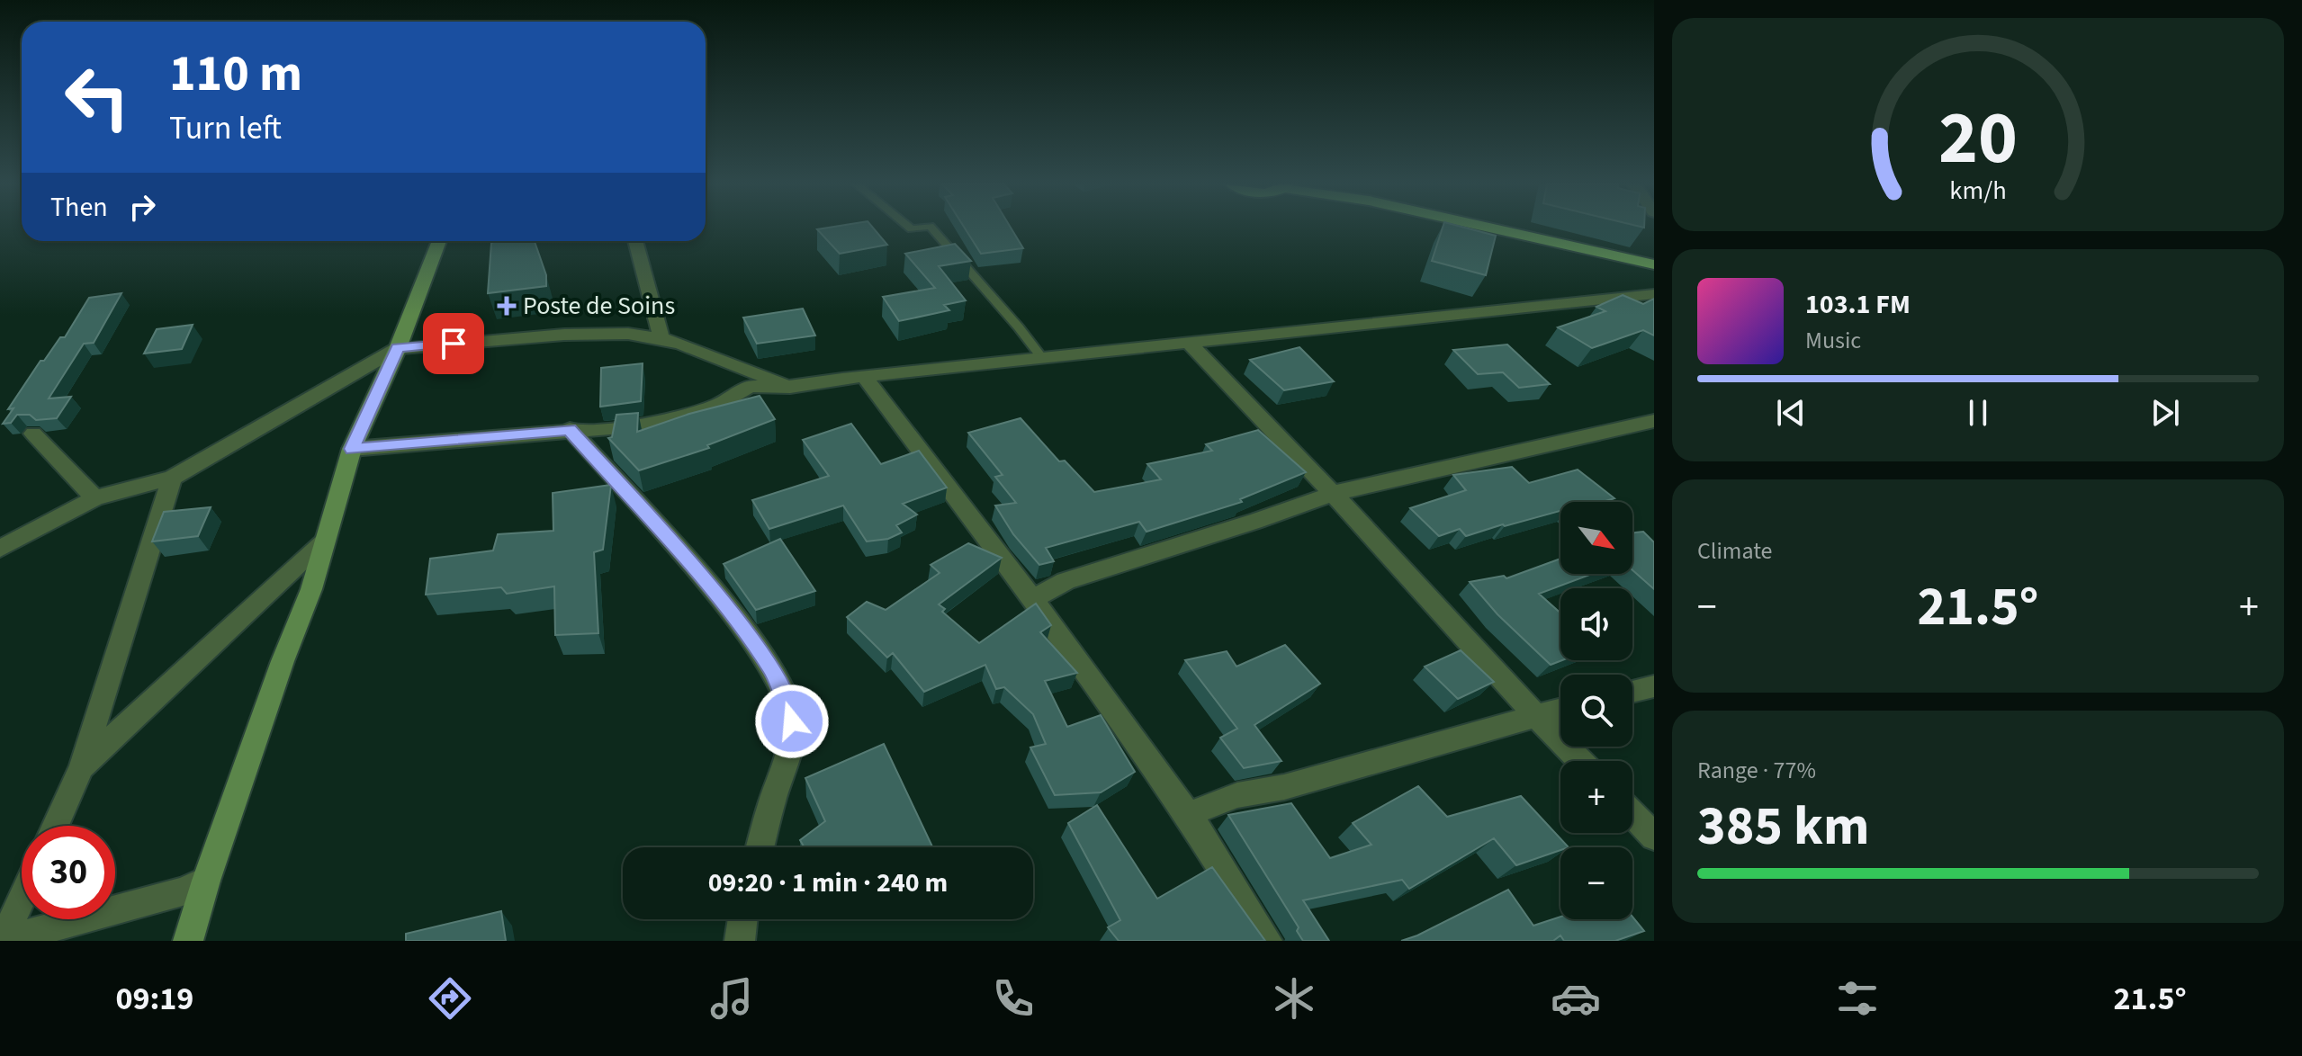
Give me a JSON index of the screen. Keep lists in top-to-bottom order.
{
  "places": {
    "health": ["Poste de Soins"]
  },
  "north": "bottom right",
  "page": {
    "turn": ["110 m", "Turn left"],
    "then": "Then",
    "song": ["103.1 FM", "Music"],
    "tile": [
      "Climate",
      ["Range · 77%", "385 km"]
    ],
    "map_buttons": ["+", "−"],
    "heat": ["−", "21.5°", "+"],
    "limit": "30",
    "trip": "09:20 · 1 min · 240 m",
    "tabs": ["09:19", "21.5°"],
    "gauge": ["20", "km/h"]
  }
}
